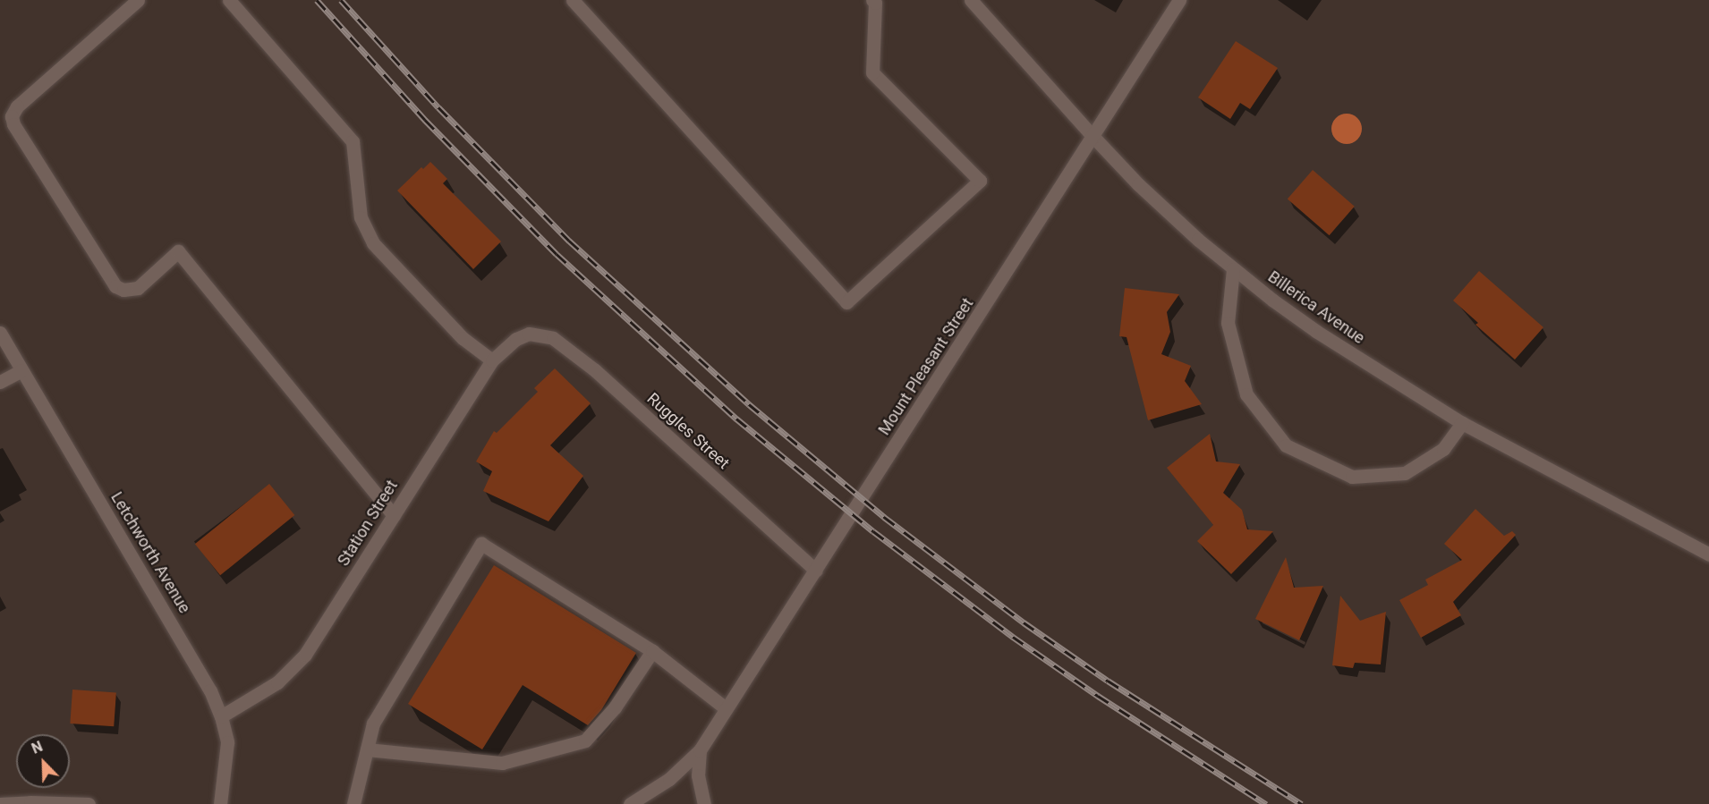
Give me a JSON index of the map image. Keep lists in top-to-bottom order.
{
  "streets": {
    "street": [
      "Billerica Avenue",
      "Mount Pleasant Street",
      "Ruggles Street",
      "Station Street",
      "Letchworth Avenue"
    ]
  },
  "crossings": [
    ["Billerica Avenue", "Mount Pleasant Street"],
    ["Mount Pleasant Street", "Ruggles Street"],
    ["Ruggles Street", "Station Street"],
    ["Station Street", "Letchworth Avenue"]
  ],
  "north": "top left"
}
